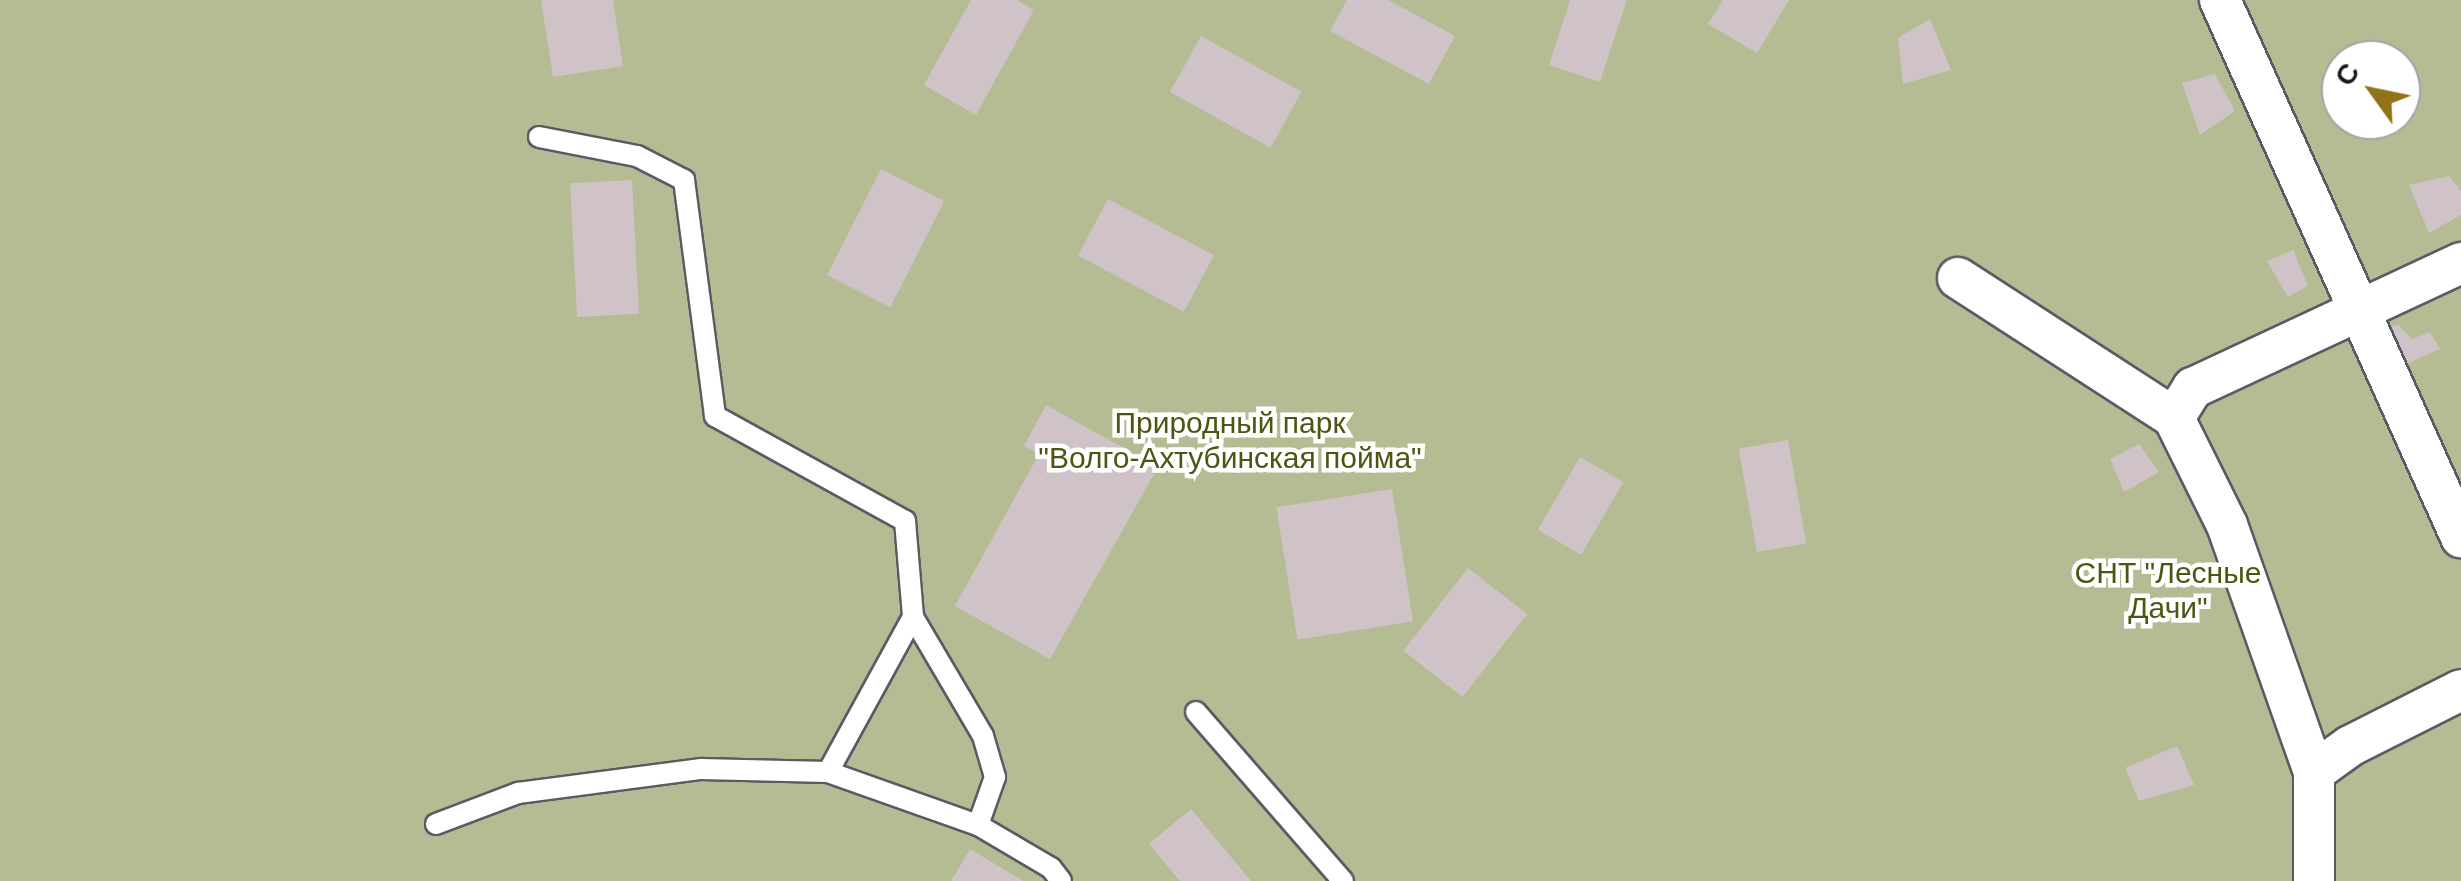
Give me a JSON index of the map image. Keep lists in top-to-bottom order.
{
  "parks": ["Природный парк \"Волго-Ахтубинская пойма\"", "СНТ \"Лесные Дачи\""],
  "north": "top left"
}
